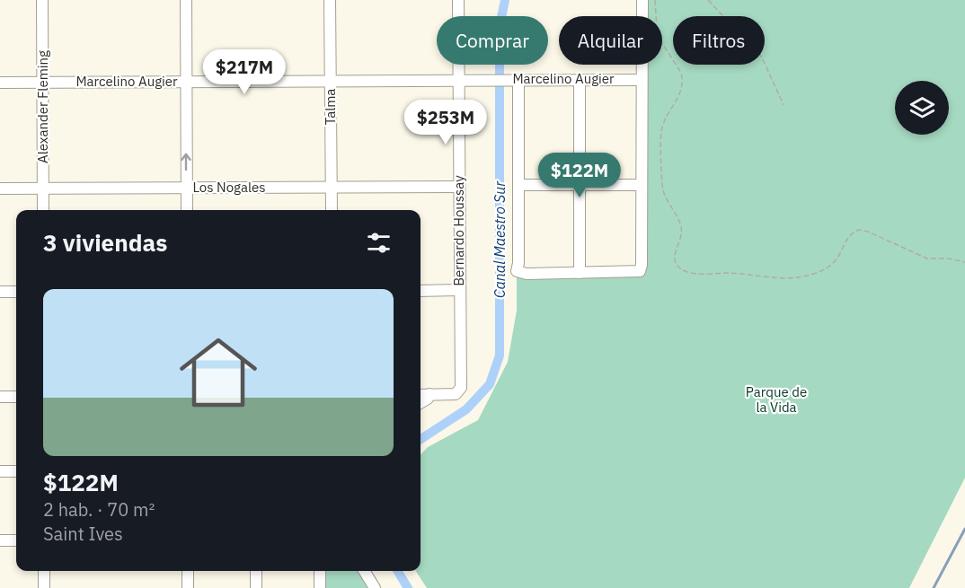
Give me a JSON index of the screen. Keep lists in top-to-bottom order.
{
  "streets": {
    "street": [
      "Marcelino Augier",
      "Alexander Fleming",
      "Talma",
      "Los Nogales",
      "Bernardo Houssay"
    ]
  },
  "crossings": [
    ["Marcelino Augier", "Alexander Fleming"],
    ["Marcelino Augier", "Talma"],
    ["Marcelino Augier", "Bernardo Houssay"],
    ["Alexander Fleming", "Los Nogales"],
    ["Talma", "Los Nogales"],
    ["Los Nogales", "Bernardo Houssay"]
  ],
  "water": ["Canal Maestro Sur"],
  "parks": ["Parque de la Vida"],
  "page": {
    "chip": ["Comprar", "Alquilar", "Filtros"],
    "price": ["$217M", "$253M", "$122M"],
    "heading": "3 viviendas",
    "list": [
      {
        "name": "$122M",
        "note": "2 hab. · 70 m² · Saint Ives"
      }
    ]
  }
}
